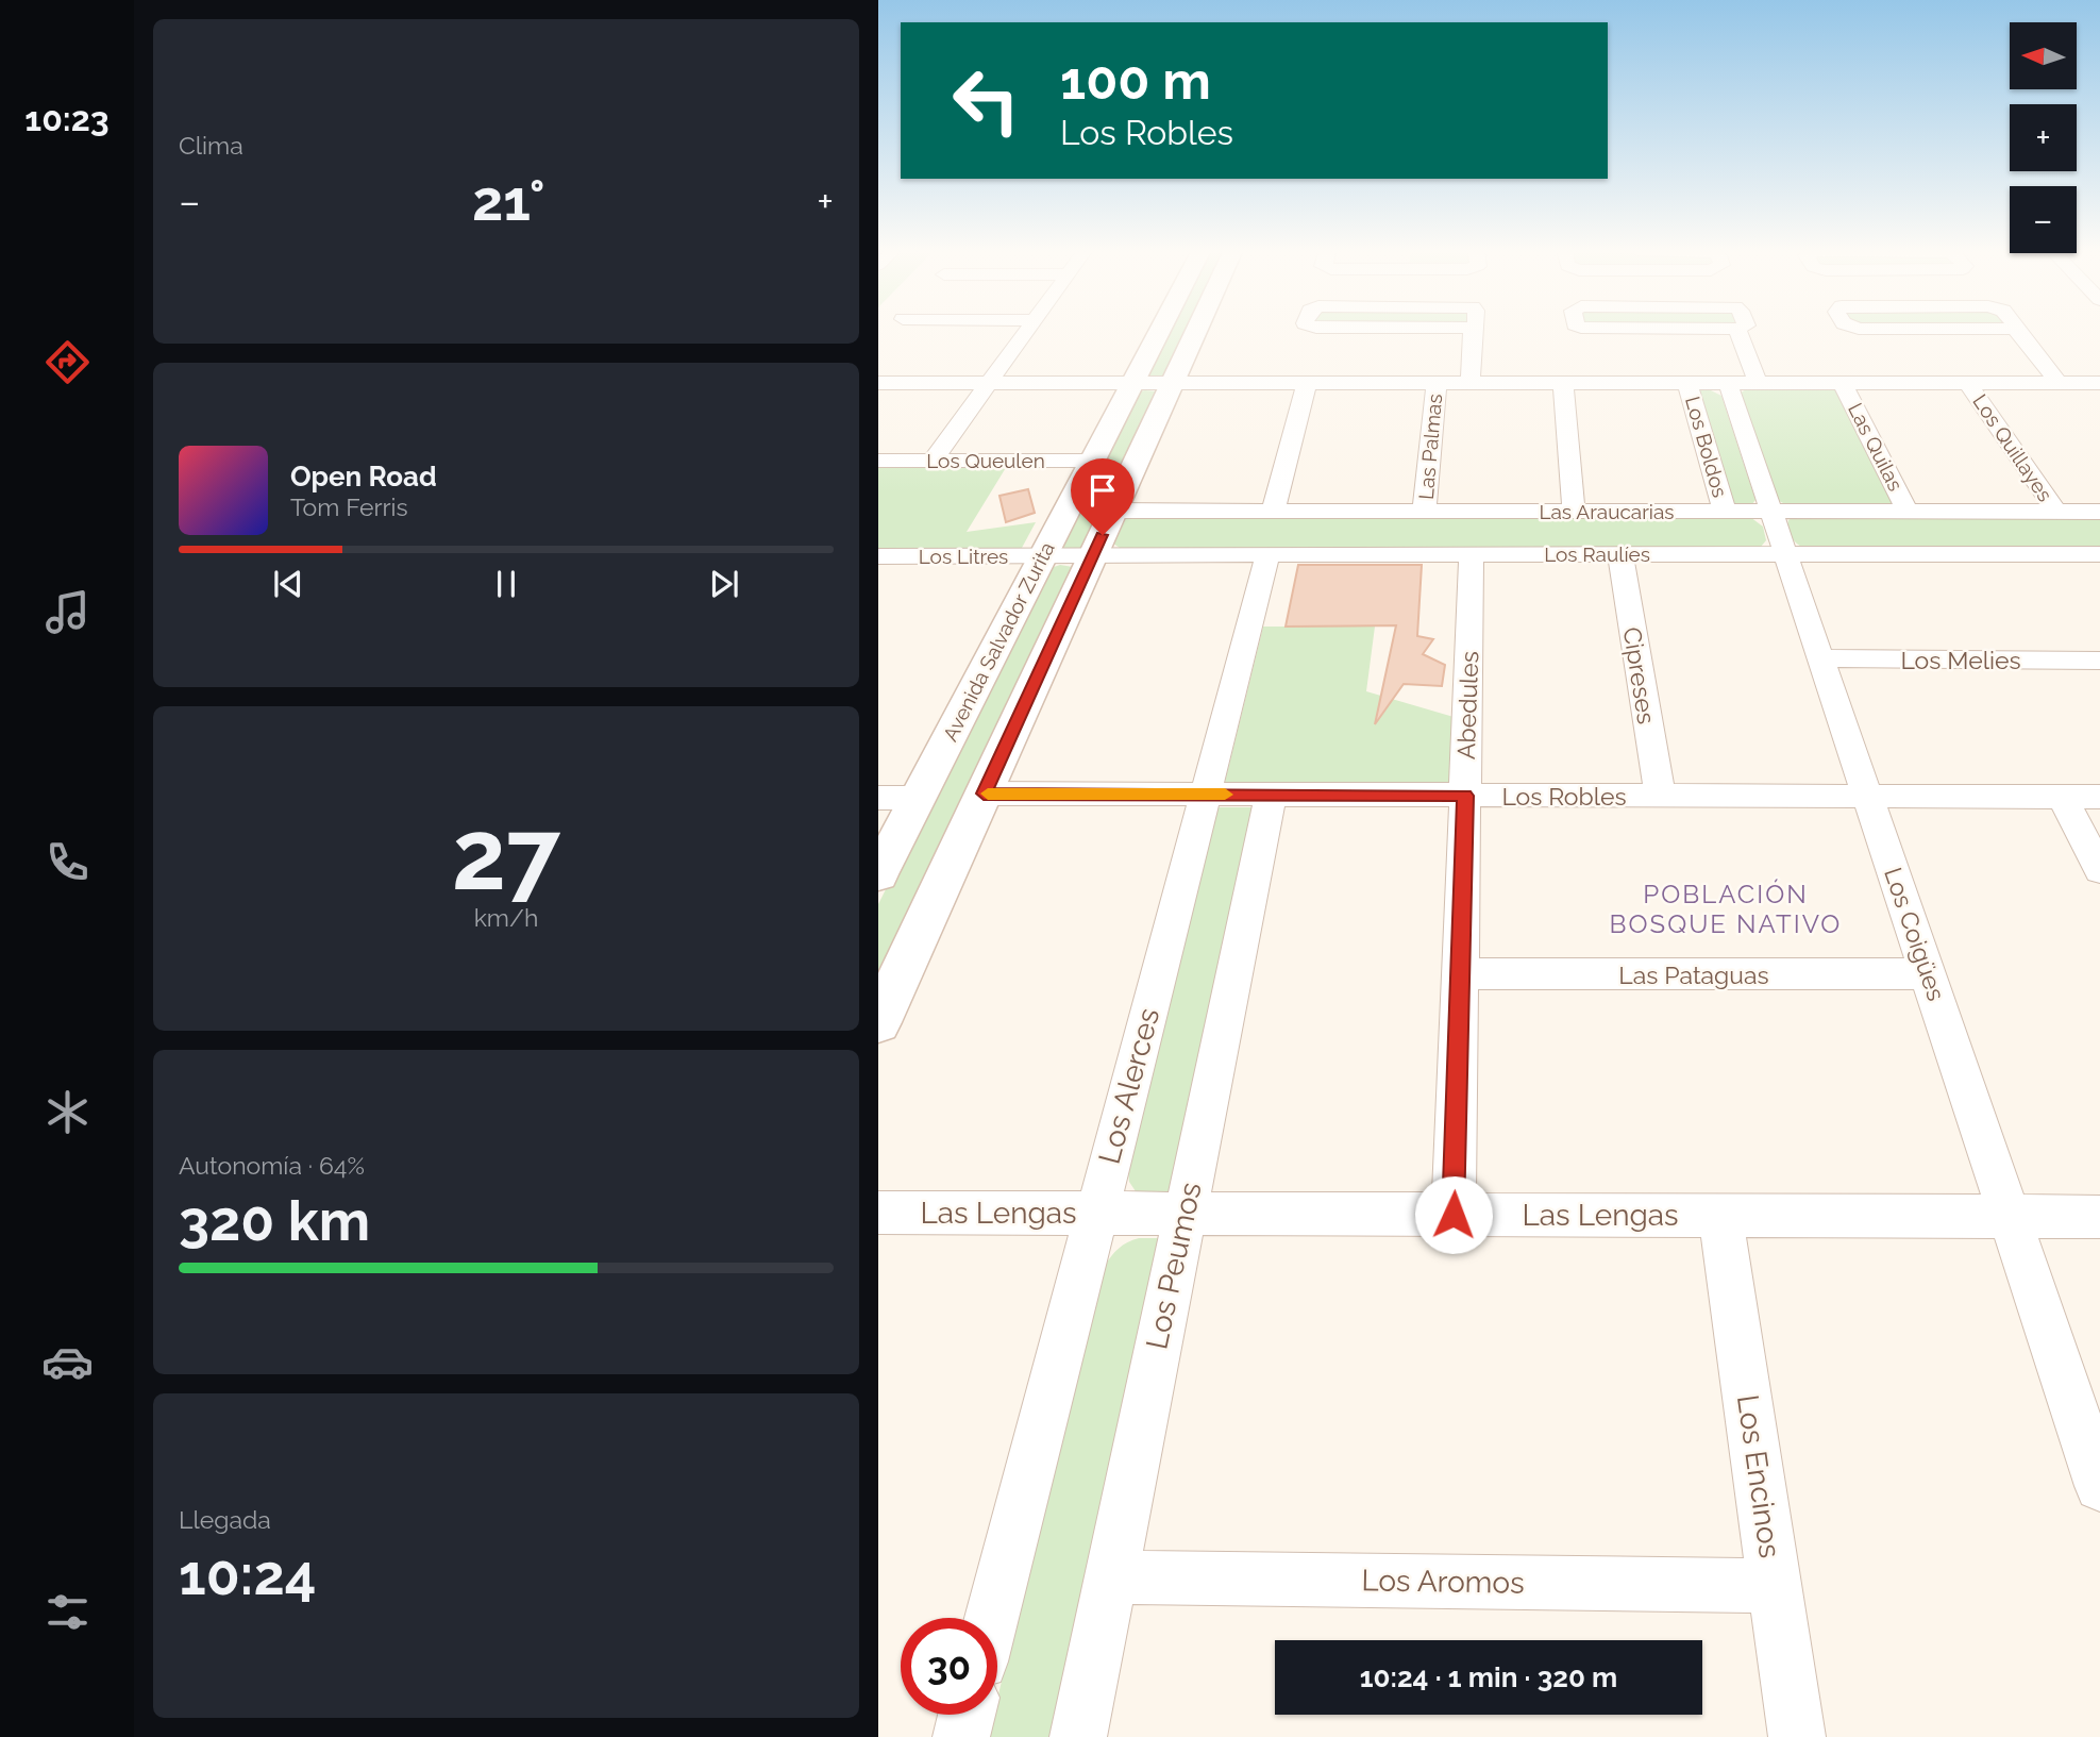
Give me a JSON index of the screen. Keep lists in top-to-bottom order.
{
  "streets": {
    "main road": ["Avenida Salvador Zurita"],
    "street": [
      "Las Palmas",
      "Los Boldos",
      "Las Quilas",
      "Los Quillayes",
      "Los Queulen",
      "Las Araucarias",
      "Los Raulíes",
      "Los Litres",
      "Los Melies",
      "Cipreses",
      "Abedules",
      "Los Robles",
      "Los Coigües",
      "Las Pataguas",
      "Los Alerces",
      "Las Lengas",
      "Los Peumos",
      "Los Encinos",
      "Los Aromos"
    ]
  },
  "crossings": [
    ["Las Palmas", "Las Araucarias"],
    ["Los Boldos", "Las Araucarias"],
    ["Las Quilas", "Las Araucarias"],
    ["Los Quillayes", "Las Araucarias"],
    ["Los Queulen", "Avenida Salvador Zurita"],
    ["Las Araucarias", "Avenida Salvador Zurita"],
    ["Las Araucarias", "Los Coigües"],
    ["Los Raulíes", "Los Litres"],
    ["Los Raulíes", "Avenida Salvador Zurita"],
    ["Los Raulíes", "Cipreses"],
    ["Los Raulíes", "Abedules"],
    ["Los Raulíes", "Los Coigües"],
    ["Los Raulíes", "Los Alerces"],
    ["Los Litres", "Avenida Salvador Zurita"],
    ["Avenida Salvador Zurita", "Los Robles"],
    ["Los Melies", "Los Coigües"],
    ["Cipreses", "Los Robles"],
    ["Abedules", "Los Robles"],
    ["Abedules", "Las Pataguas"],
    ["Abedules", "Las Lengas"],
    ["Los Robles", "Los Coigües"],
    ["Los Robles", "Los Alerces"],
    ["Los Robles", "Los Peumos"],
    ["Los Coigües", "Las Pataguas"],
    ["Los Coigües", "Las Lengas"],
    ["Los Alerces", "Las Lengas"],
    ["Las Lengas", "Los Peumos"],
    ["Las Lengas", "Los Encinos"],
    ["Los Peumos", "Los Aromos"],
    ["Los Encinos", "Los Aromos"]
  ],
  "districts": ["POBLACIÓN BOSQUE NATIVO"],
  "north": "left",
  "page": {
    "tabs": "10:23",
    "tile": [
      "Clima",
      ["27", "km/h"],
      ["Autonomía · 64%", "320 km"],
      ["Llegada", "10:24"]
    ],
    "map_buttons": ["+", "−"],
    "turn": ["100 m", "Los Robles"],
    "heat": ["−", "21°", "+"],
    "song": ["Open Road", "Tom Ferris"],
    "limit": "30",
    "trip": "10:24 · 1 min · 320 m"
  }
}
